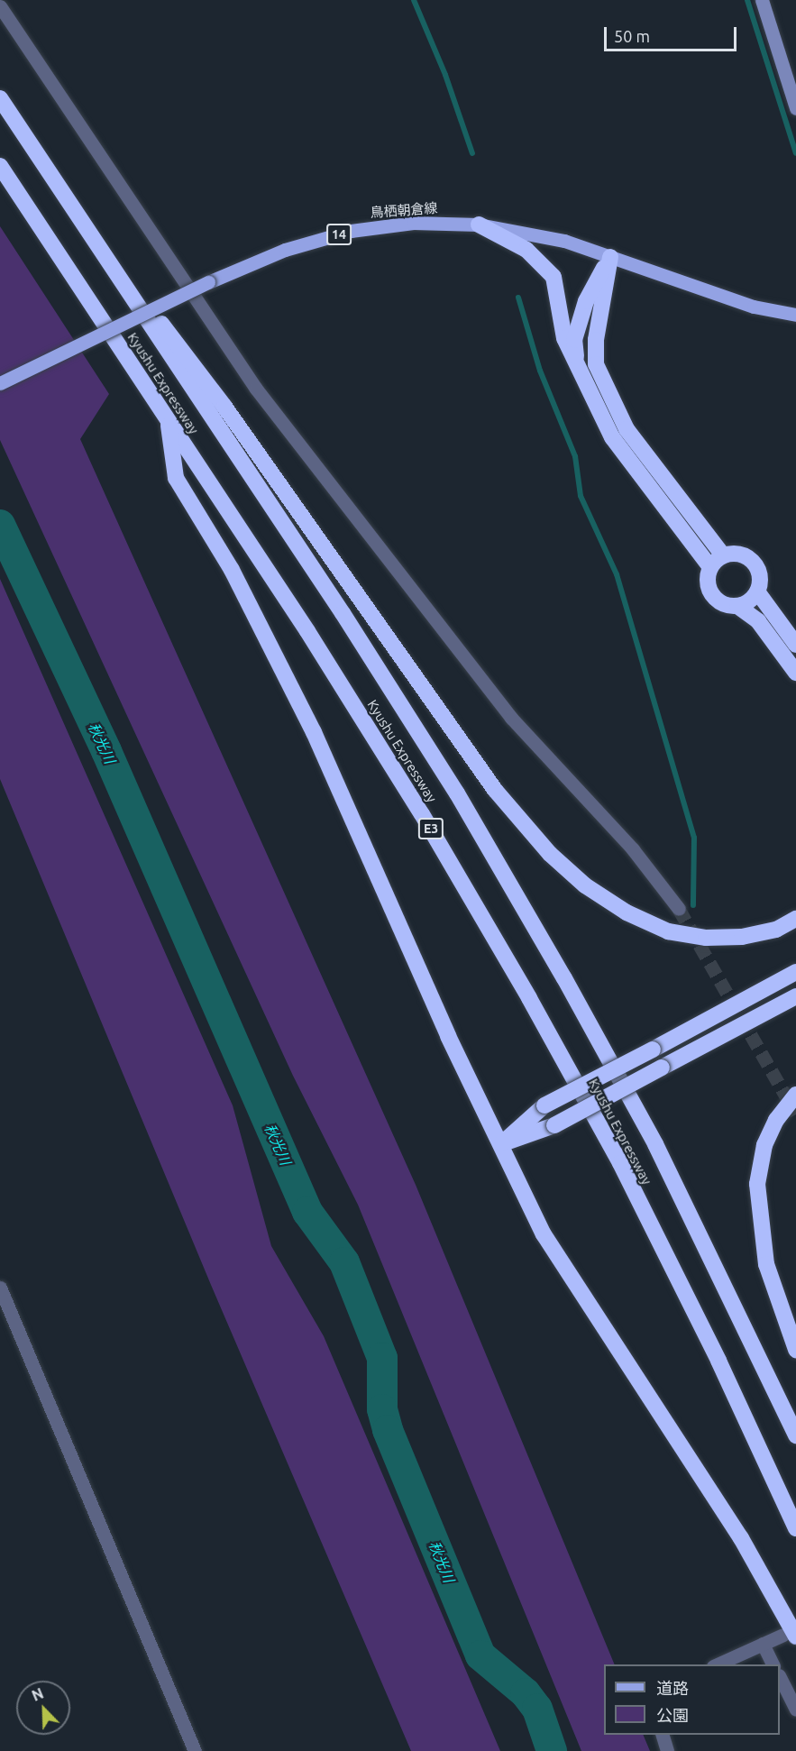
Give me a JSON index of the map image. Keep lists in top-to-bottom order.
{
  "streets": {
    "highway": ["Kyushu Expressway", "E3"],
    "main road": ["鳥栖朝倉線", "14"]
  },
  "water": ["秋光川"],
  "legend": ["道路", "公園"],
  "scale_bar": "50 m",
  "north": "top left"
}
